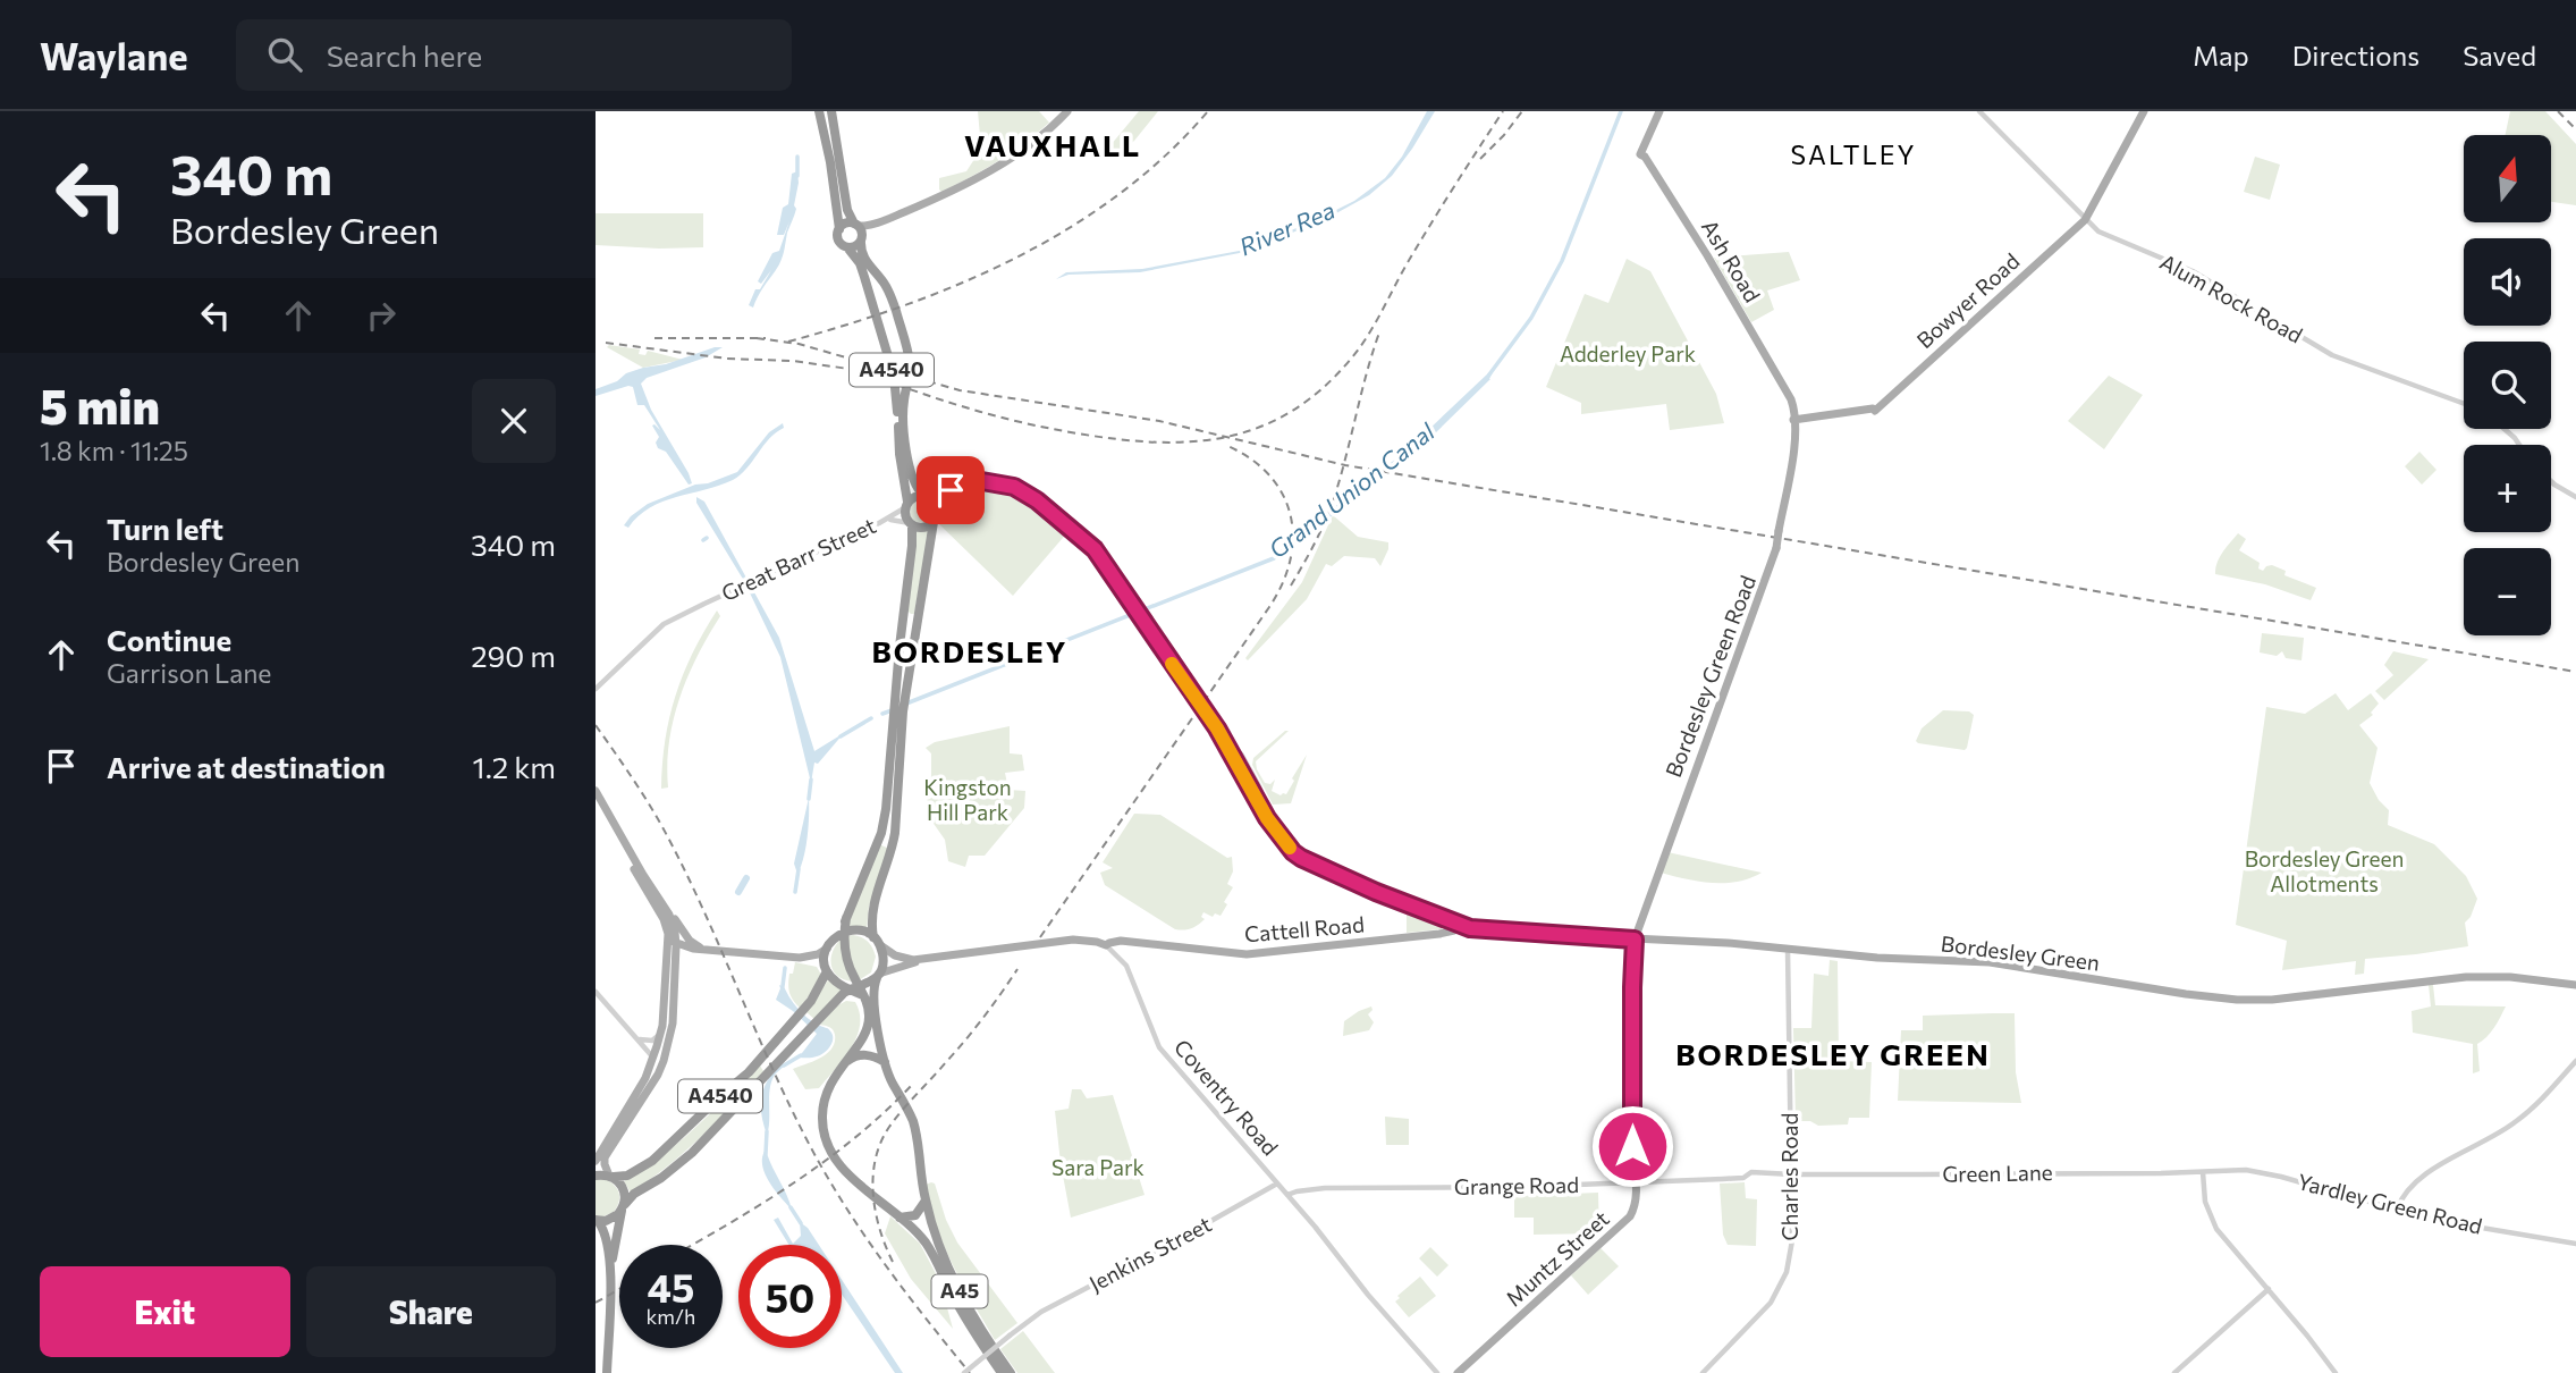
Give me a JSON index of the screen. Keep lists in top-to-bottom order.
{
  "streets": {
    "highway": ["A4540", "A45"],
    "main road": [
      "Ash Road",
      "Bowyer Road",
      "Bordesley Green Road",
      "Cattell Road",
      "Bordesley Green",
      "Muntz Street"
    ],
    "street": [
      "Alum Rock Road",
      "Great Barr Street",
      "Coventry Road",
      "Green Lane",
      "Charles Road",
      "Grange Road",
      "Yardley Green Road",
      "Jenkins Street"
    ]
  },
  "crossings": [
    ["Ash Road", "Bowyer Road"],
    ["Ash Road", "Bordesley Green Road"],
    ["Alum Rock Road", "Bowyer Road"],
    ["Bowyer Road", "Bordesley Green Road"],
    ["A4540", "Great Barr Street"],
    ["A4540", "A45"],
    ["Bordesley Green Road", "Bordesley Green"],
    ["Bordesley Green Road", "Muntz Street"],
    ["Cattell Road", "Bordesley Green"],
    ["Cattell Road", "Coventry Road"],
    ["Bordesley Green", "Charles Road"],
    ["Coventry Road", "Grange Road"],
    ["Coventry Road", "Jenkins Street"],
    ["Green Lane", "Charles Road"],
    ["Green Lane", "Grange Road"],
    ["Green Lane", "Yardley Green Road"],
    ["Charles Road", "Grange Road"],
    ["Grange Road", "Muntz Street"]
  ],
  "districts": [
    "VAUXHALL",
    "SALTLEY",
    "BORDESLEY",
    "BORDESLEY GREEN"
  ],
  "water": ["River Rea", "Grand Union Canal"],
  "parks": [
    "Adderley Park",
    "Kingston Hill Park",
    "Bordesley Green Allotments",
    "Sara Park"
  ],
  "north": "top",
  "page": {
    "header": "Waylane",
    "search": "Search here",
    "nav": ["Map", "Directions", "Saved"],
    "turn": ["340 m", "Bordesley Green"],
    "map_buttons": ["+", "−"],
    "heading": ["5 min", "1.8 km · 11:25"],
    "list": [
      {
        "name": "Turn left",
        "note": "Bordesley Green",
        "value": "340 m"
      },
      {
        "name": "Continue",
        "note": "Garrison Lane",
        "value": "290 m"
      },
      {
        "name": "Arrive at destination",
        "value": "1.2 km"
      }
    ],
    "speed": "45 km/h",
    "limit": "50",
    "buttons": ["Exit", "Share"]
  }
}
